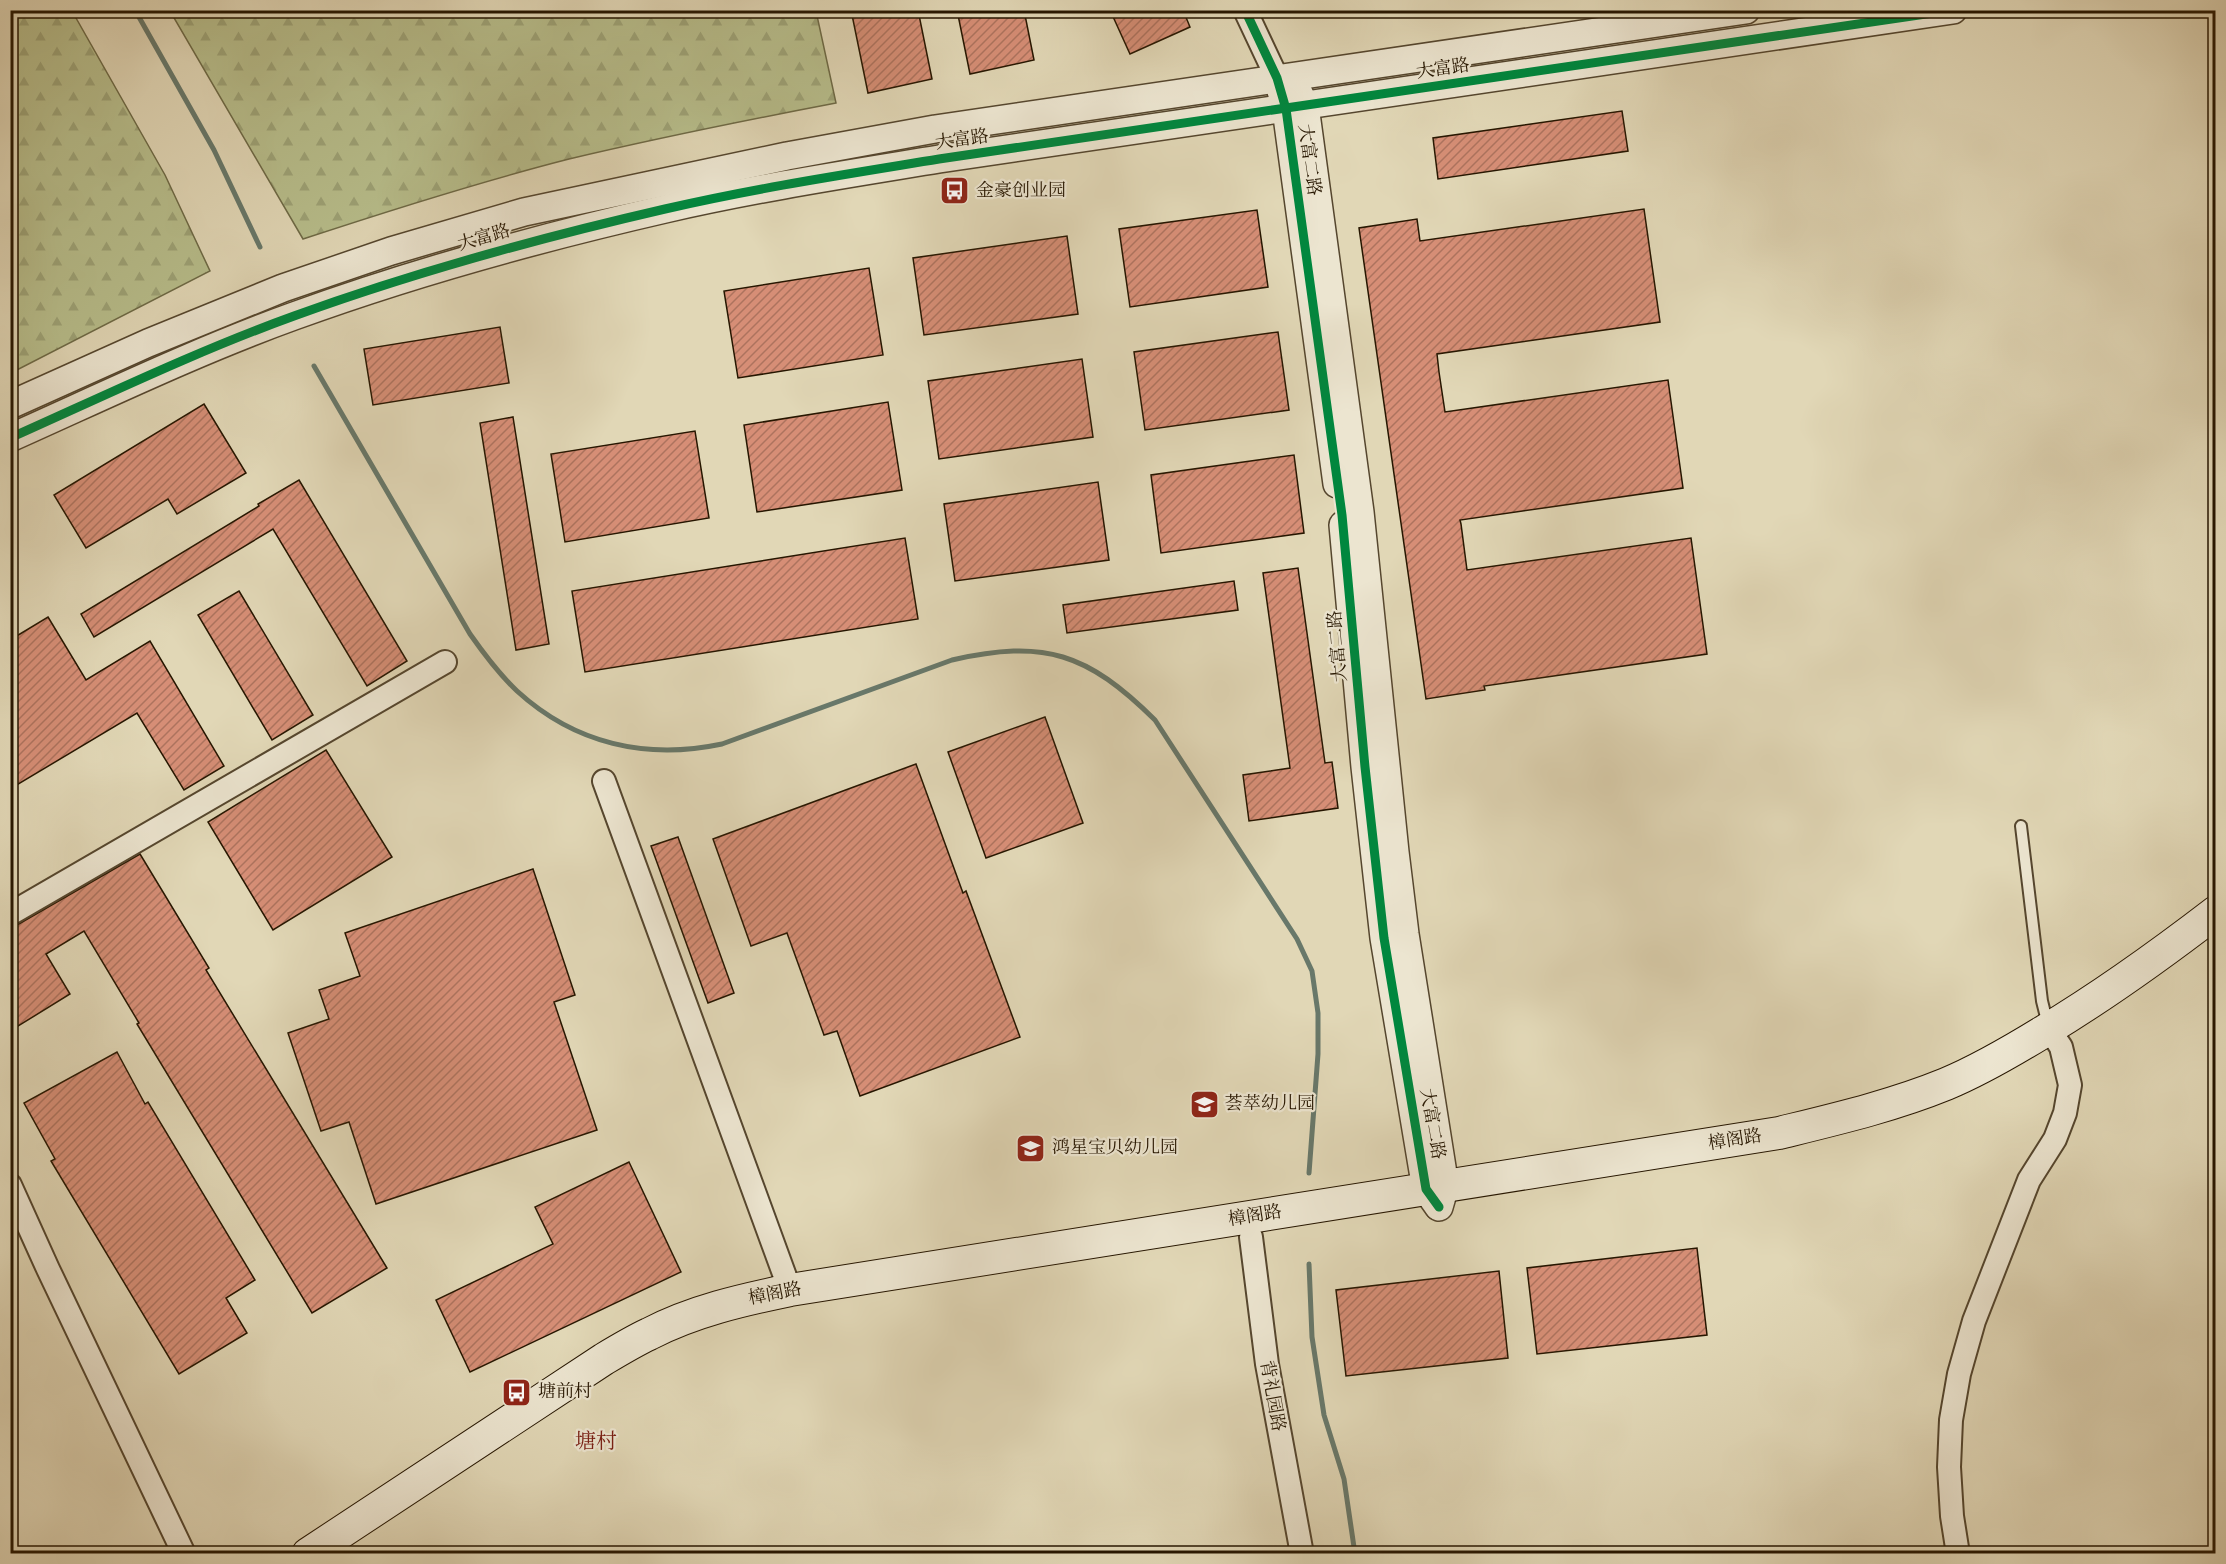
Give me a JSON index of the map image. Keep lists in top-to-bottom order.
{
  "streets": {
    "main road": ["樟阁路"],
    "street": ["大富路", "大富二路", "背礼园路"]
  },
  "crossings": [
    ["大富路", "大富二路"],
    ["大富二路", "樟阁路"],
    ["樟阁路", "背礼园路"]
  ],
  "districts": ["塘村"],
  "places": {
    "bus stop": ["金豪创业园", "塘前村"],
    "school or university": ["荟萃幼儿园", "鸿星宝贝幼儿园"]
  }
}
